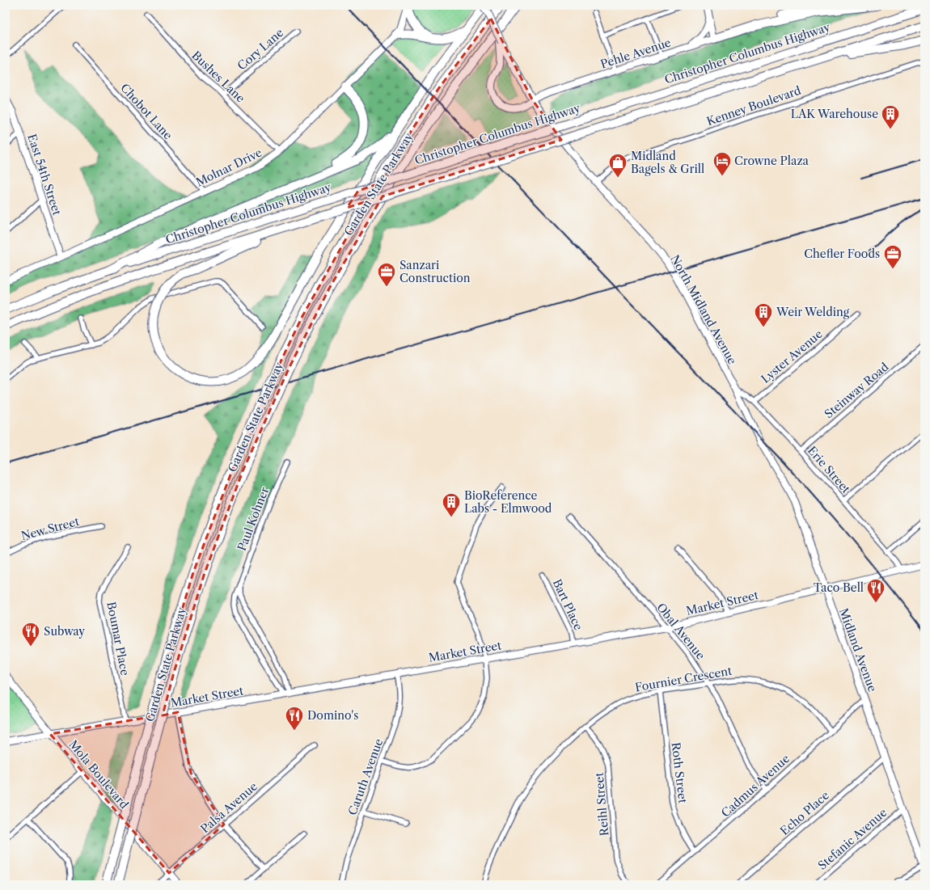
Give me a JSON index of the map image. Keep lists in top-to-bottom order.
{
  "streets": {
    "highway": ["Christopher Columbus Highway", "Garden State Parkway"],
    "street": [
      "Cory Lane",
      "Pehle Avenue",
      "Bushes Lane",
      "Kenney Boulevard",
      "Chobot Lane",
      "Molnar Drive",
      "East 54th Street",
      "North Midland Avenue",
      "Lyster Avenue",
      "Steinway Road",
      "Erie Street",
      "Paul Kohner",
      "New Street",
      "Market Street",
      "Bart Place",
      "Obal Avenue",
      "Boumar Place",
      "Midland Avenue",
      "Fournier Crescent",
      "Roth Street",
      "Mola Boulevard",
      "Caruth Avenue",
      "Cadmus Avenue",
      "Reihl Street",
      "Palsa Avenue",
      "Echo Place",
      "Stefanic Avenue"
    ]
  },
  "crossings": [
    ["Cory Lane", "Bushes Lane"],
    ["Pehle Avenue", "North Midland Avenue"],
    ["Bushes Lane", "Molnar Drive"],
    ["Kenney Boulevard", "North Midland Avenue"],
    ["Chobot Lane", "Molnar Drive"],
    ["Molnar Drive", "East 54th Street"],
    ["North Midland Avenue", "Erie Street"],
    ["North Midland Avenue", "Midland Avenue"],
    ["Lyster Avenue", "Erie Street"],
    ["Steinway Road", "Erie Street"],
    ["Erie Street", "Market Street"],
    ["Paul Kohner", "Market Street"],
    ["Market Street", "Bart Place"],
    ["Market Street", "Obal Avenue"],
    ["Market Street", "Boumar Place"],
    ["Market Street", "Midland Avenue"],
    ["Market Street", "Mola Boulevard"],
    ["Market Street", "Caruth Avenue"],
    ["Obal Avenue", "Fournier Crescent"],
    ["Obal Avenue", "Cadmus Avenue"],
    ["Midland Avenue", "Cadmus Avenue"],
    ["Midland Avenue", "Echo Place"],
    ["Midland Avenue", "Stefanic Avenue"],
    ["Fournier Crescent", "Roth Street"],
    ["Fournier Crescent", "Cadmus Avenue"],
    ["Fournier Crescent", "Reihl Street"],
    ["Roth Street", "Cadmus Avenue"],
    ["Mola Boulevard", "Palsa Avenue"]
  ],
  "places": {
    "building": ["LAK Warehouse", "Weir Welding", "BioReference Labs - Elmwood"],
    "hotel": ["Crowne Plaza"],
    "shop": ["Midland Bagels & Grill"],
    "office": ["Chefler Foods", "Sanzari Construction"],
    "restaurant": ["Taco Bell", "Subway", "Domino's"]
  }
}
